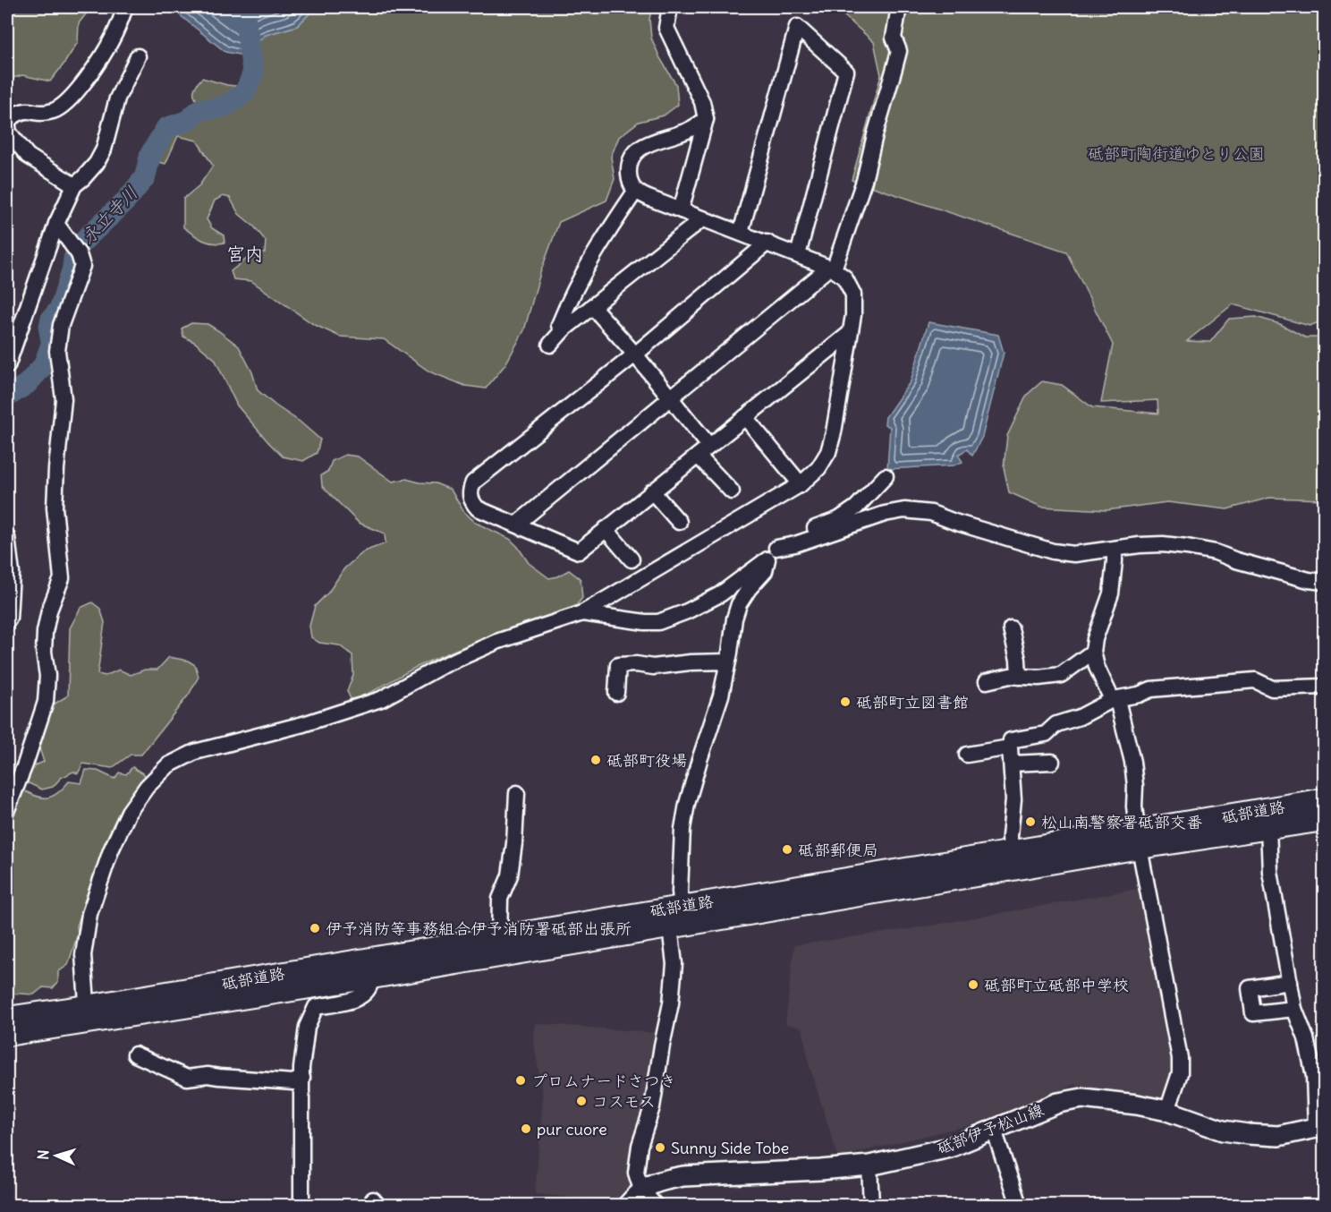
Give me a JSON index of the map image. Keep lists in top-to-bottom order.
{
  "streets": {
    "highway": ["砥部道路"],
    "main road": ["砥部伊予松山線"]
  },
  "districts": ["宮内"],
  "water": ["永立寺川"],
  "parks": ["砥部町陶街道ゆとり公園"],
  "places": [
    "砥部町立図書館",
    "砥部町役場",
    "松山南警察署砥部交番",
    "砥部郵便局",
    "伊予消防等事務組合伊予消防署砥部出張所",
    "砥部町立砥部中学校",
    "プロムナードさつき",
    "コスモス",
    "pur cuore",
    "Sunny Side Tobe"
  ],
  "north": "left"
}
